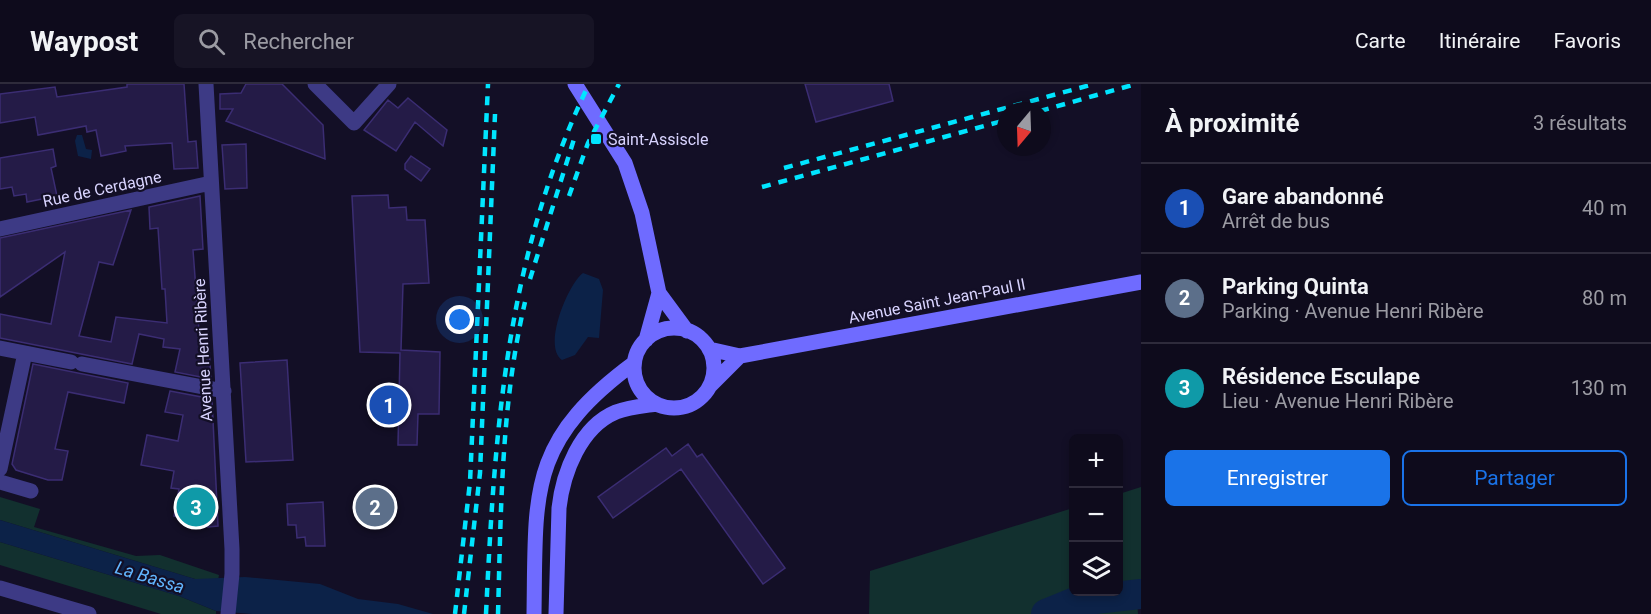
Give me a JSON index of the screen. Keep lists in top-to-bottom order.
{
  "streets": {
    "street": ["Rue de Cerdagne", "Avenue Saint Jean-Paul II", "Avenue Henri Ribère"]
  },
  "crossings": [
    ["Rue de Cerdagne", "Avenue Henri Ribère"]
  ],
  "water": ["La Bassa"],
  "places": {
    "transit": ["Saint-Assiscle"]
  },
  "north": "bottom",
  "page": {
    "header": "Waypost",
    "search": "Rechercher",
    "nav": ["Carte", "Itinéraire", "Favoris"],
    "heading": ["À proximité", "3 résultats"],
    "list": [
      {
        "mark": "1",
        "name": "Gare abandonné",
        "note": "Arrêt de bus",
        "value": "40 m"
      },
      {
        "mark": "2",
        "name": "Parking Quinta",
        "note": "Parking · Avenue Henri Ribère",
        "value": "80 m"
      },
      {
        "mark": "3",
        "name": "Résidence Esculape",
        "note": "Lieu · Avenue Henri Ribère",
        "value": "130 m"
      }
    ],
    "pins": ["1", "2", "3"],
    "buttons": ["Enregistrer", "Partager"],
    "map_buttons": ["+", "−"]
  }
}
